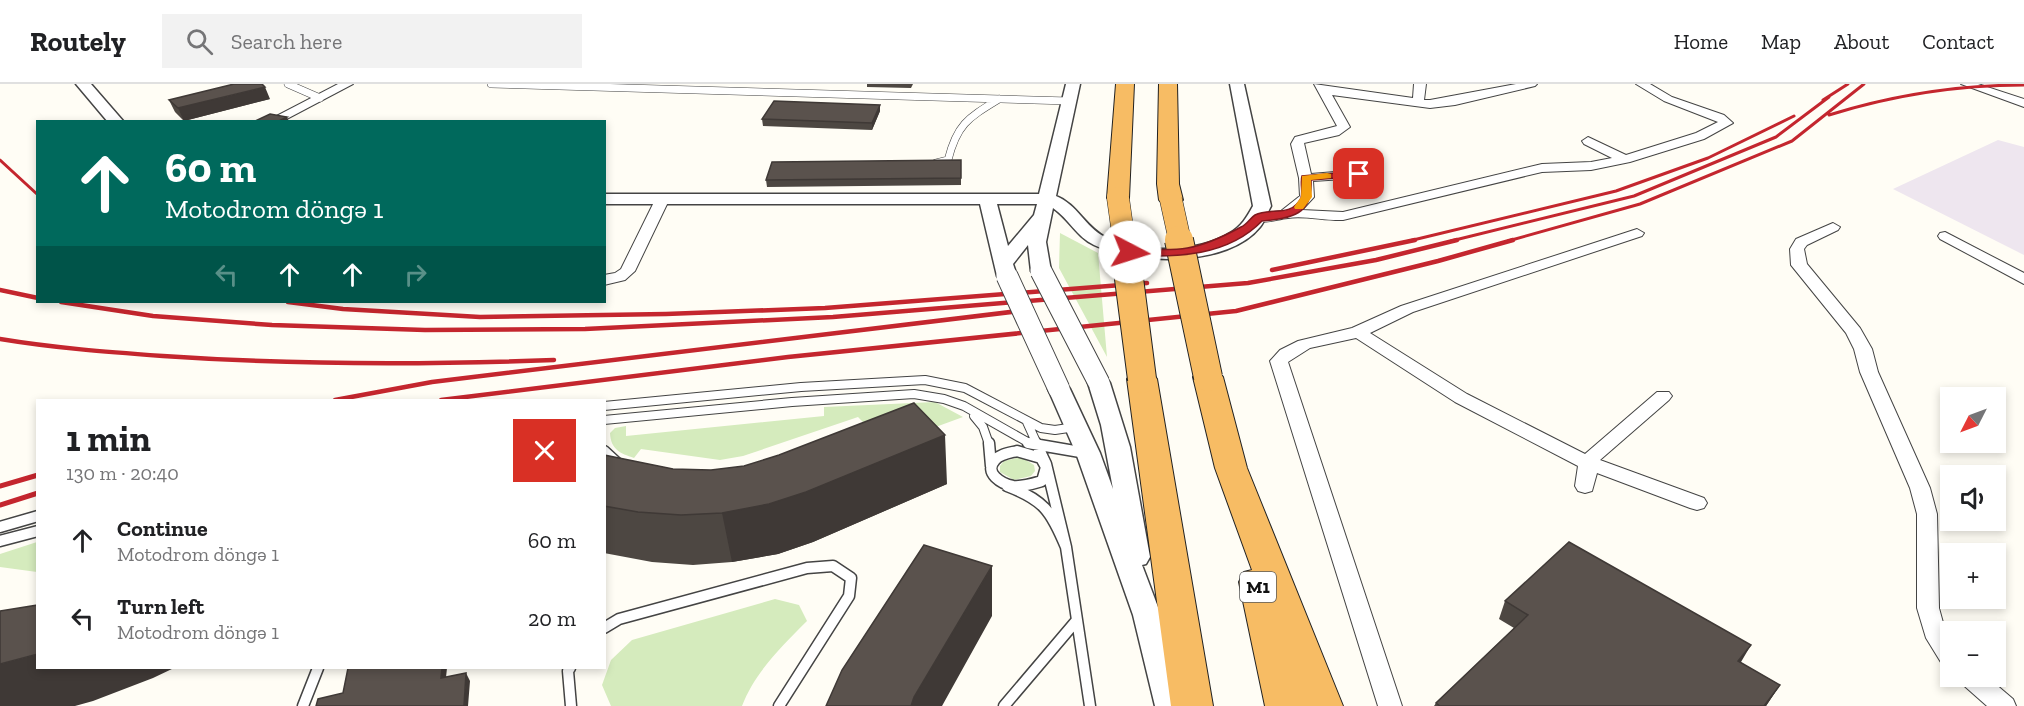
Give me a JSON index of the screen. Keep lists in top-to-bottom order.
{
  "streets": {
    "highway": ["M1"]
  },
  "north": "bottom left",
  "page": {
    "header": "Routely",
    "search": "Search here",
    "nav": [
      "Home",
      "Map",
      "About",
      "Contact"
    ],
    "turn": ["60 m", "Motodrom döngə 1"],
    "map_buttons": ["+", "−"],
    "heading": ["1 min", "130 m · 20:40"],
    "list": [
      {
        "name": "Continue",
        "note": "Motodrom döngə 1",
        "value": "60 m"
      },
      {
        "name": "Turn left",
        "note": "Motodrom döngə 1",
        "value": "20 m"
      }
    ]
  }
}
